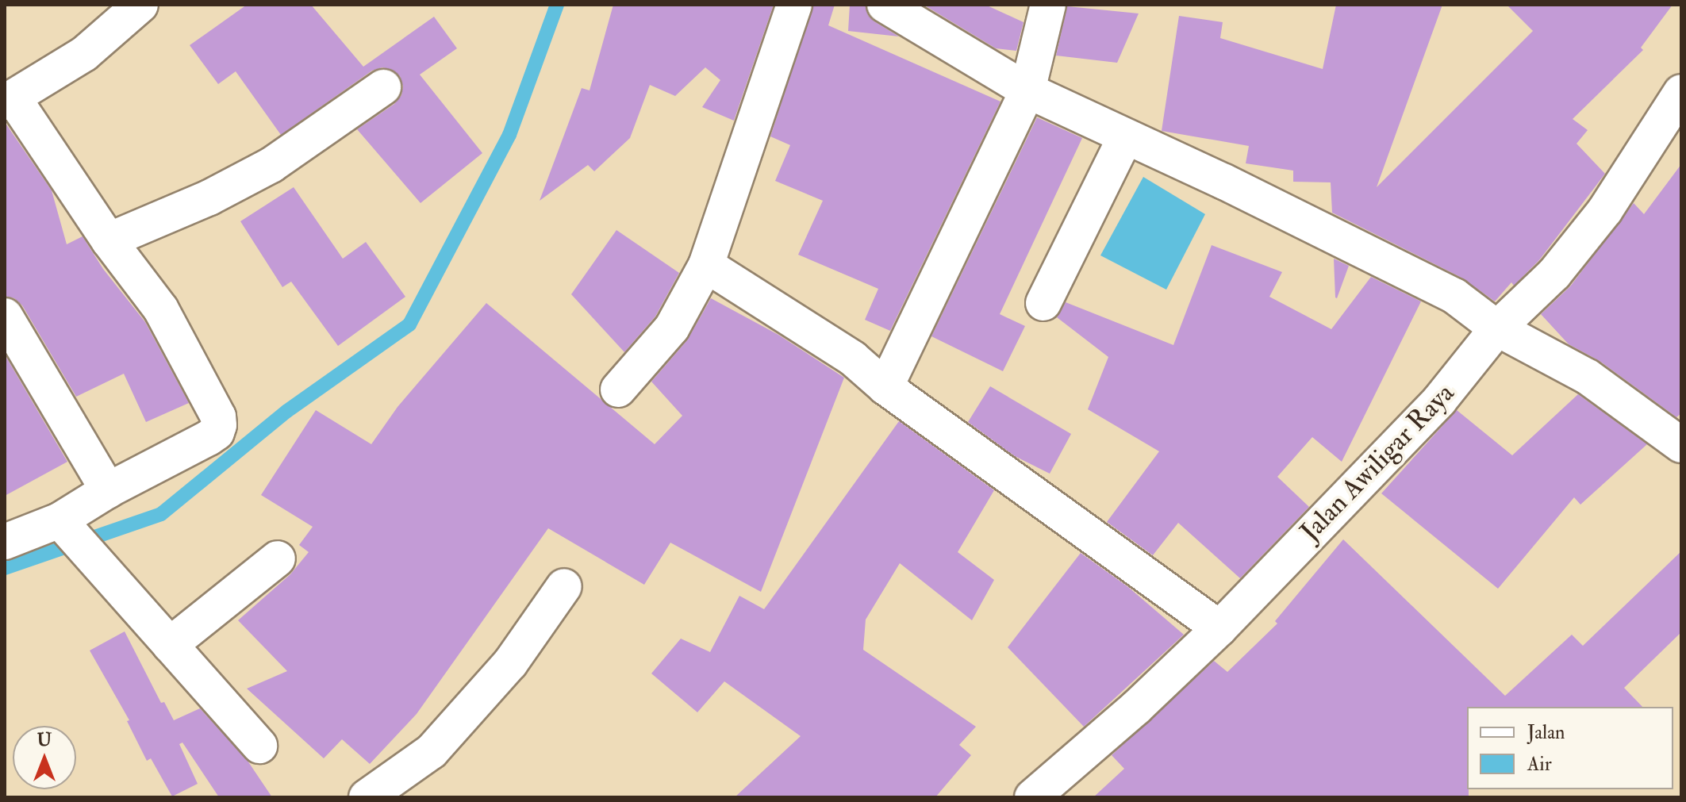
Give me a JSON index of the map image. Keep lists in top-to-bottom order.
{
  "streets": {
    "street": ["Jalan Awiligar Raya"]
  },
  "legend": ["Jalan", "Air"],
  "north": "top"
}
